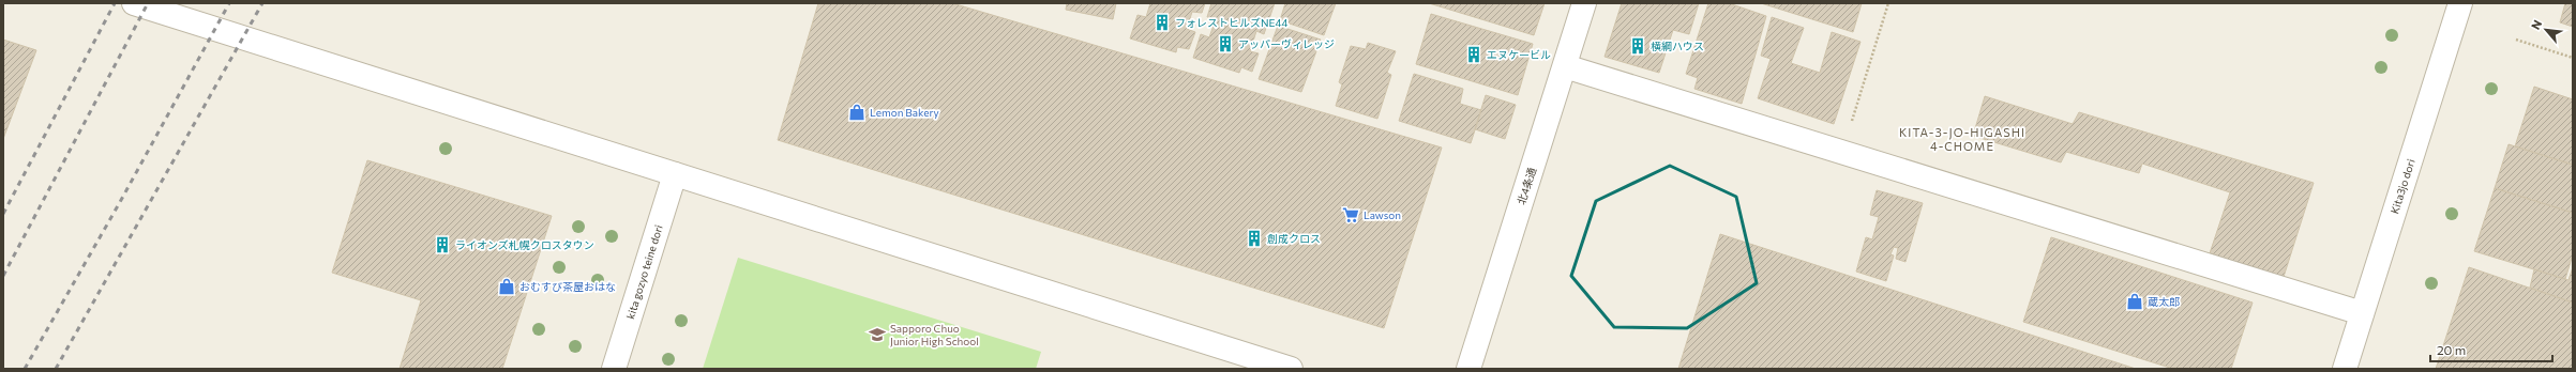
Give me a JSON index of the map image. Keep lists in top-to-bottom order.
{
  "streets": {
    "street": ["北4条通", "Kita3jo dori", "kita gozyo teine dori"]
  },
  "districts": ["KITA-3-JO-HIGASHI 4-CHOME"],
  "places": {
    "building": [
      "フォレストヒルズNE44",
      "アッパーヴィレッジ",
      "横綱ハウス",
      "エヌケービル",
      "創成クロス",
      "ライオンズ札幌クロスタウン"
    ],
    "shop": ["Lemon Bakery", "おむすび茶屋おはな", "蔵太郎"],
    "supermarket": ["Lawson"],
    "school or university": ["Sapporo Chuo Junior High School"]
  },
  "scale_bar": "20 m",
  "north": "top left"
}
